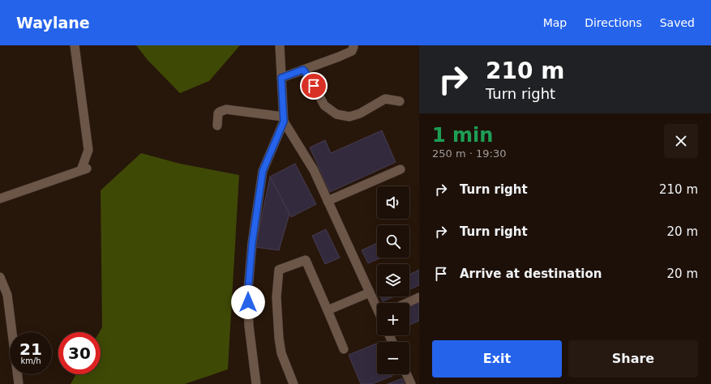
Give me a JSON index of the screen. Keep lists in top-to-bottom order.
{
  "page": {
    "header": "Waylane",
    "nav": ["Map", "Directions", "Saved"],
    "turn": ["210 m", "Turn right"],
    "heading": ["1 min", "250 m · 19:30"],
    "list": [
      {
        "name": "Turn right",
        "value": "210 m"
      },
      {
        "name": "Turn right",
        "value": "20 m"
      },
      {
        "name": "Arrive at destination",
        "value": "20 m"
      }
    ],
    "map_buttons": ["+", "−"],
    "speed": "21 km/h",
    "limit": "30",
    "buttons": ["Exit", "Share"]
  }
}
